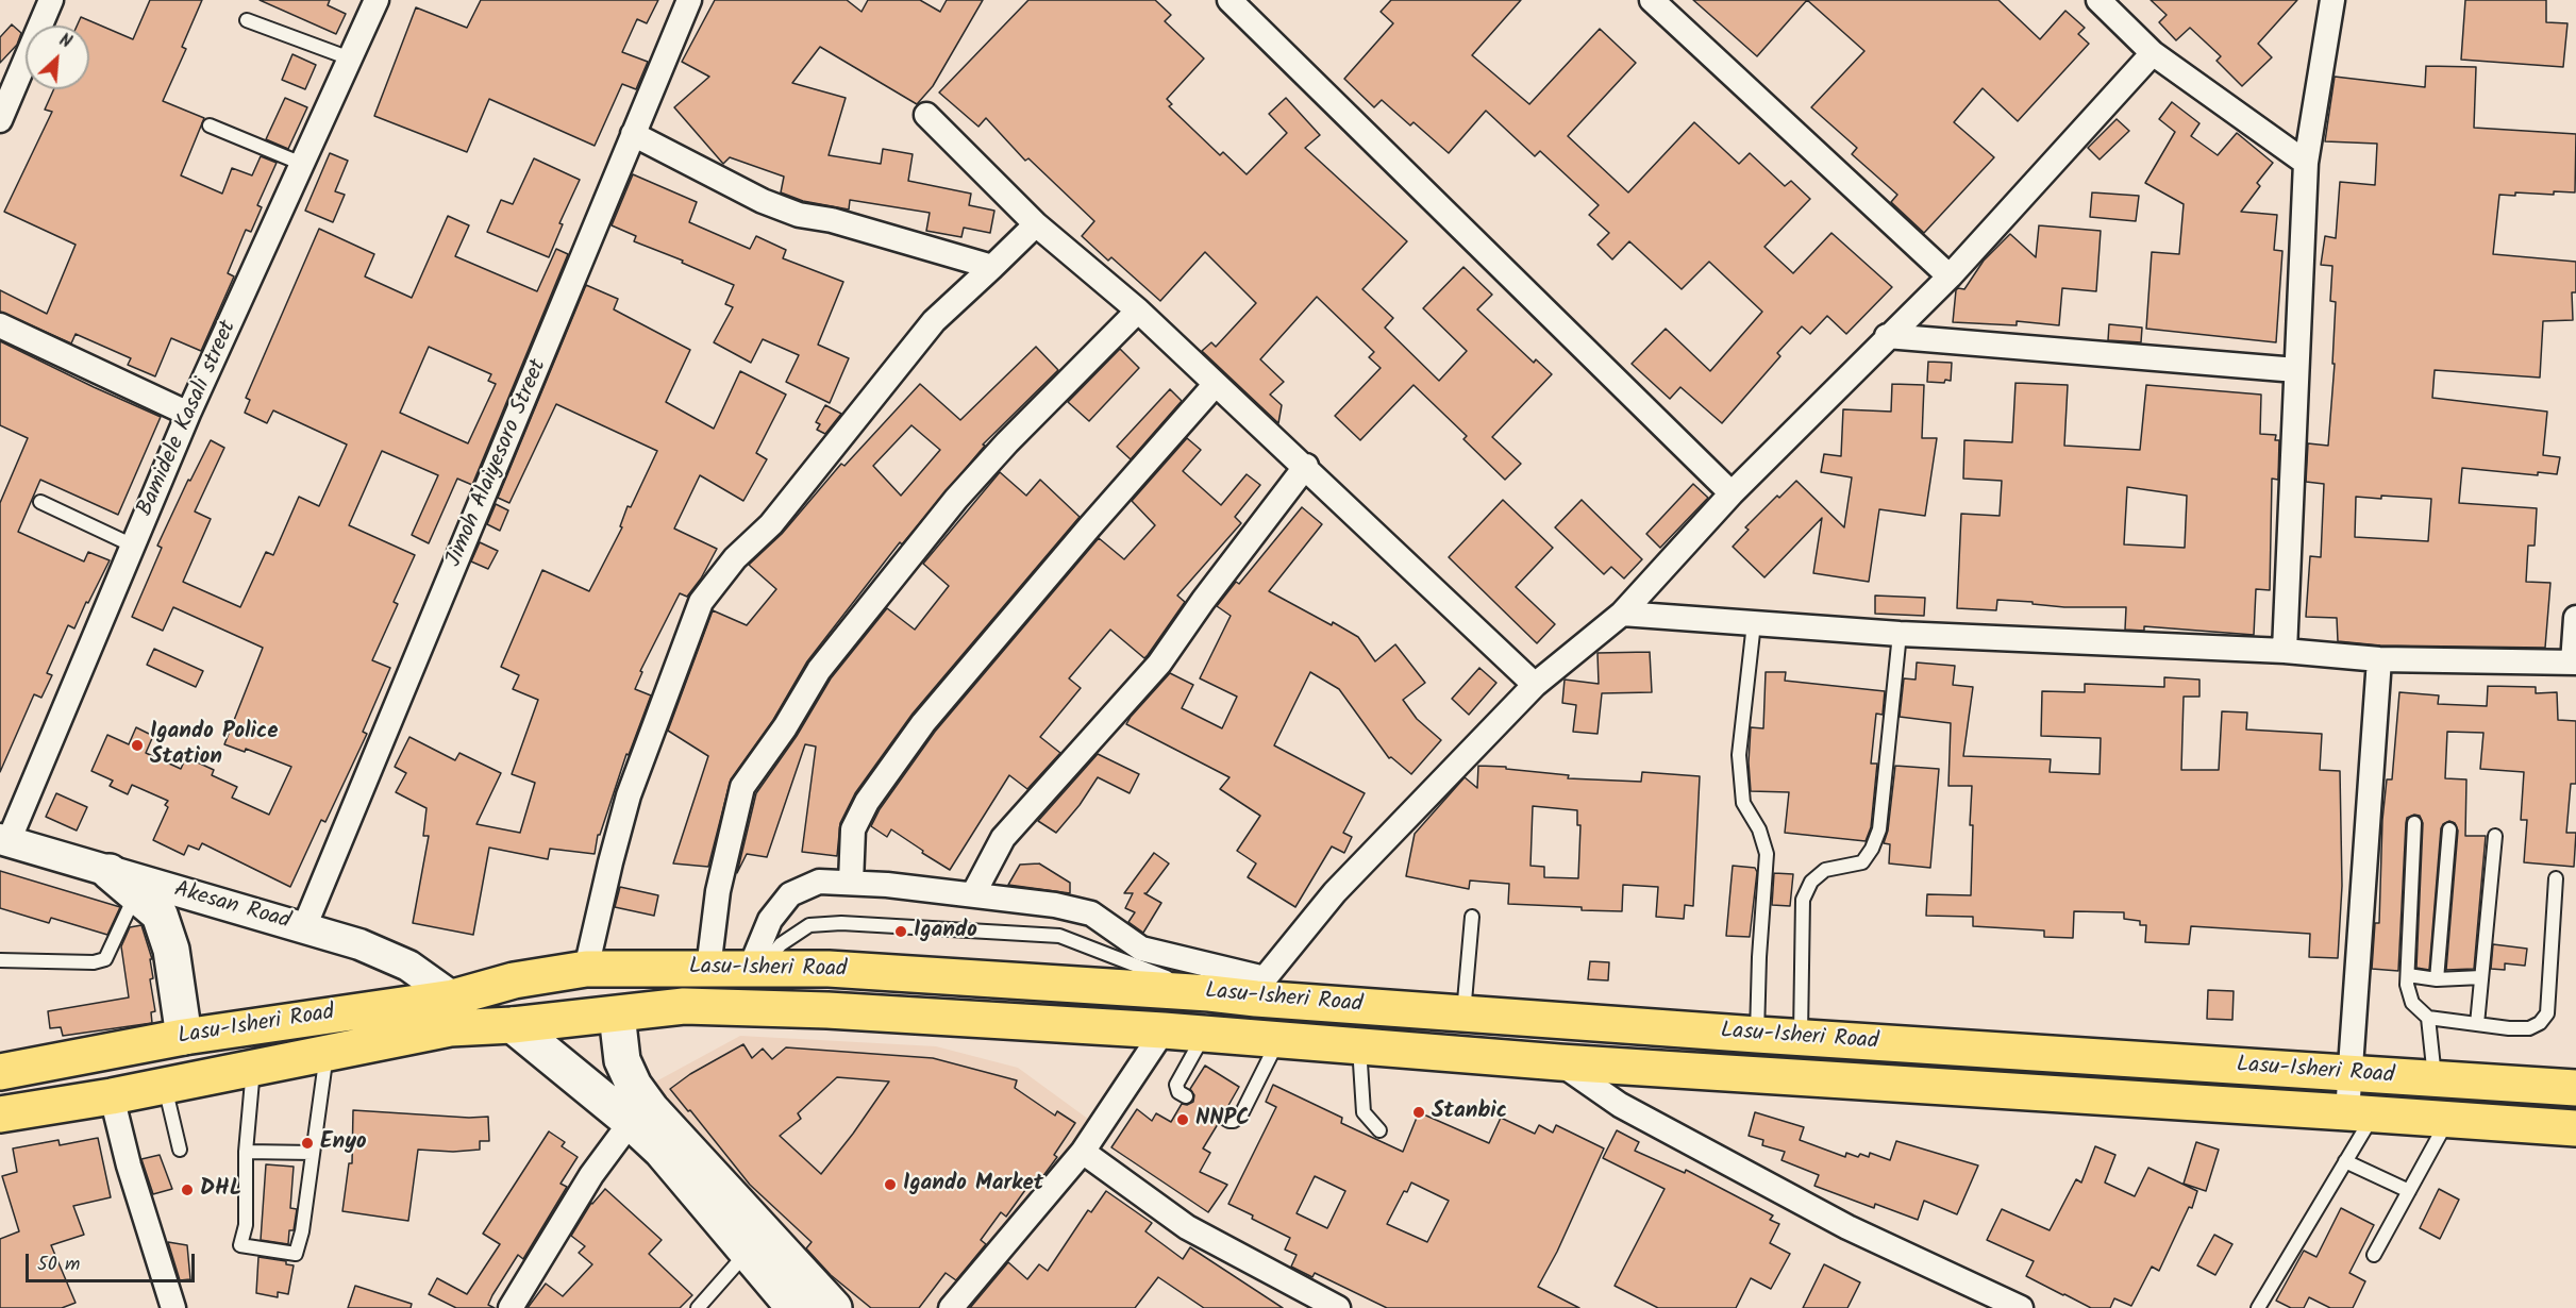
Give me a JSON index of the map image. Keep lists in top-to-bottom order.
{
  "streets": {
    "main road": ["Lasu-Isheri Road"],
    "street": ["Bamidele Kasali street", "Jimoh Alaiyesoro Street", "Akesan Road"]
  },
  "crossings": [
    ["Bamidele Kasali street", "Akesan Road"],
    ["Jimoh Alaiyesoro Street", "Akesan Road"],
    ["Akesan Road", "Lasu-Isheri Road"]
  ],
  "places": [
    "Igando Police Station",
    "Igando",
    "Stanbic",
    "NNPC",
    "Enyo",
    "Igando Market",
    "DHL"
  ],
  "scale_bar": "50 m",
  "north": "top right"
}
